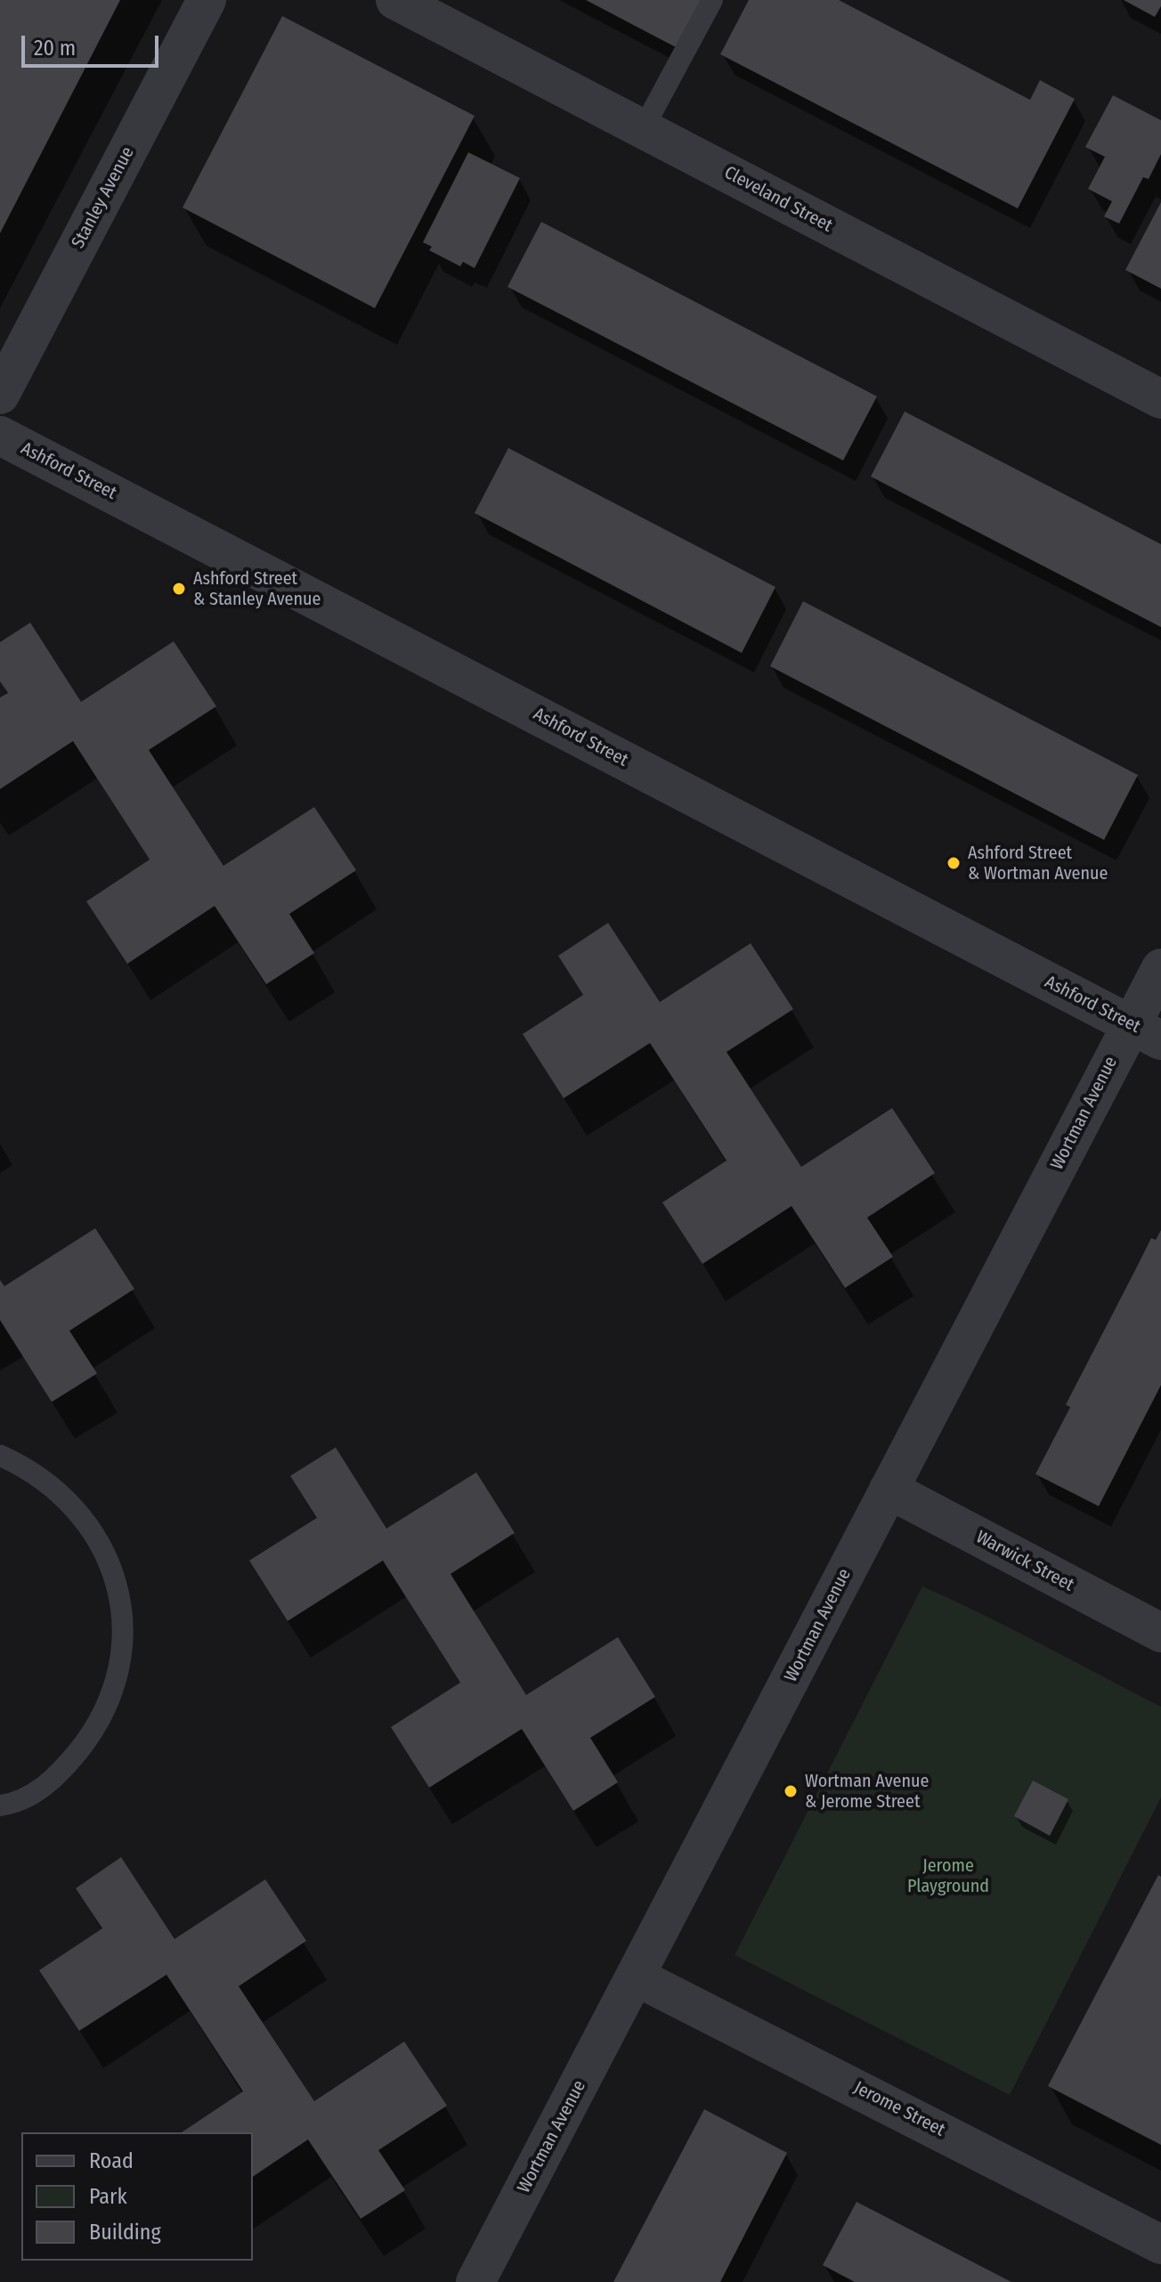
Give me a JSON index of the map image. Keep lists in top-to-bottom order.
{
  "streets": {
    "street": [
      "Stanley Avenue",
      "Cleveland Street",
      "Ashford Street",
      "Wortman Avenue",
      "Warwick Street",
      "Jerome Street"
    ]
  },
  "crossings": [
    ["Ashford Street", "Wortman Avenue"],
    ["Wortman Avenue", "Warwick Street"],
    ["Wortman Avenue", "Jerome Street"]
  ],
  "parks": ["Jerome Playground"],
  "places": ["Ashford Street & Stanley Avenue", "Ashford Street & Wortman Avenue", "Wortman Avenue & Jerome Street"],
  "legend": ["Road", "Park", "Building"],
  "scale_bar": "20 m"
}
